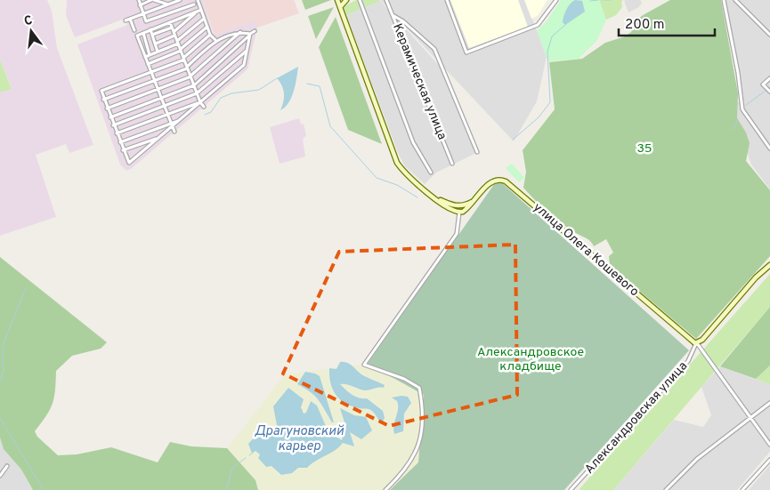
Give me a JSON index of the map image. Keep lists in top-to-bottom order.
{
  "streets": {
    "main road": ["улица Олега Кошевого"],
    "street": ["Керамическая улица", "Александровская улица"]
  },
  "crossings": [
    ["улица Олега Кошевого", "Александровская улица"]
  ],
  "water": ["Драгуновский карьер"],
  "parks": ["35", "Александровское кладбище"],
  "scale_bar": "200 m",
  "north": "top"
}
